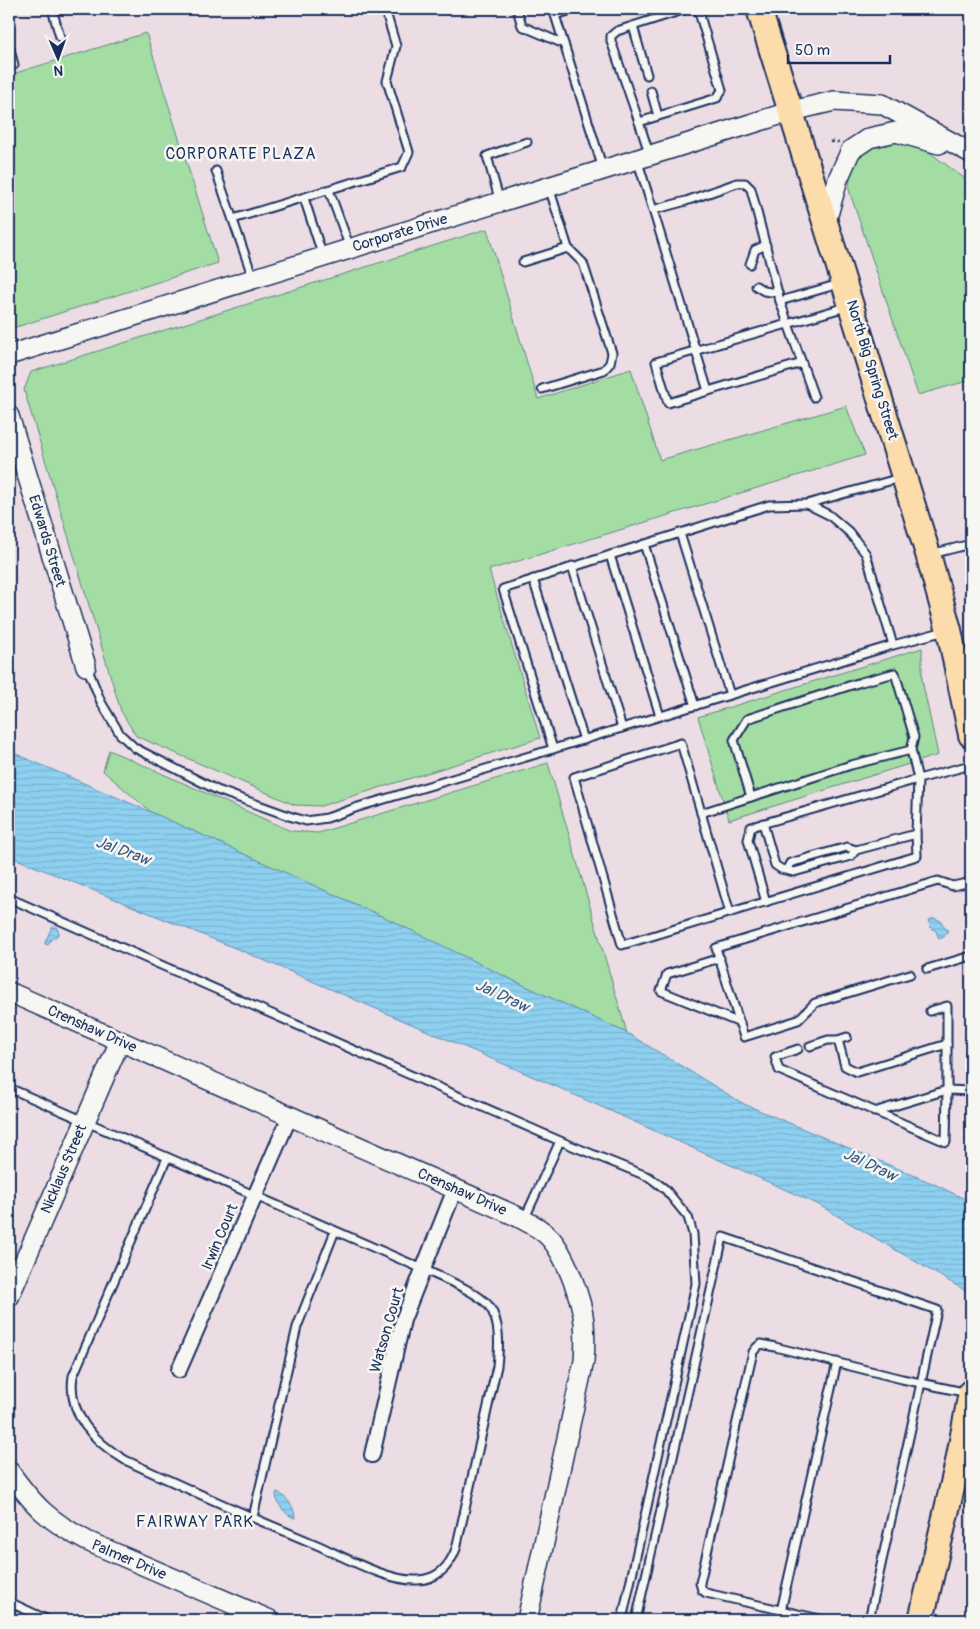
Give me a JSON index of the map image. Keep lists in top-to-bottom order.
{
  "streets": {
    "highway": ["North Big Spring Street"],
    "street": [
      "Corporate Drive",
      "Edwards Street",
      "Crenshaw Drive",
      "Nicklaus Street",
      "Irwin Court",
      "Watson Court",
      "Palmer Drive"
    ]
  },
  "crossings": [
    ["Corporate Drive", "North Big Spring Street"],
    ["Crenshaw Drive", "Nicklaus Street"],
    ["Crenshaw Drive", "Irwin Court"],
    ["Crenshaw Drive", "Watson Court"]
  ],
  "districts": ["CORPORATE PLAZA", "FAIRWAY PARK"],
  "water": ["Jal Draw"],
  "scale_bar": "50 m",
  "north": "bottom"
}
